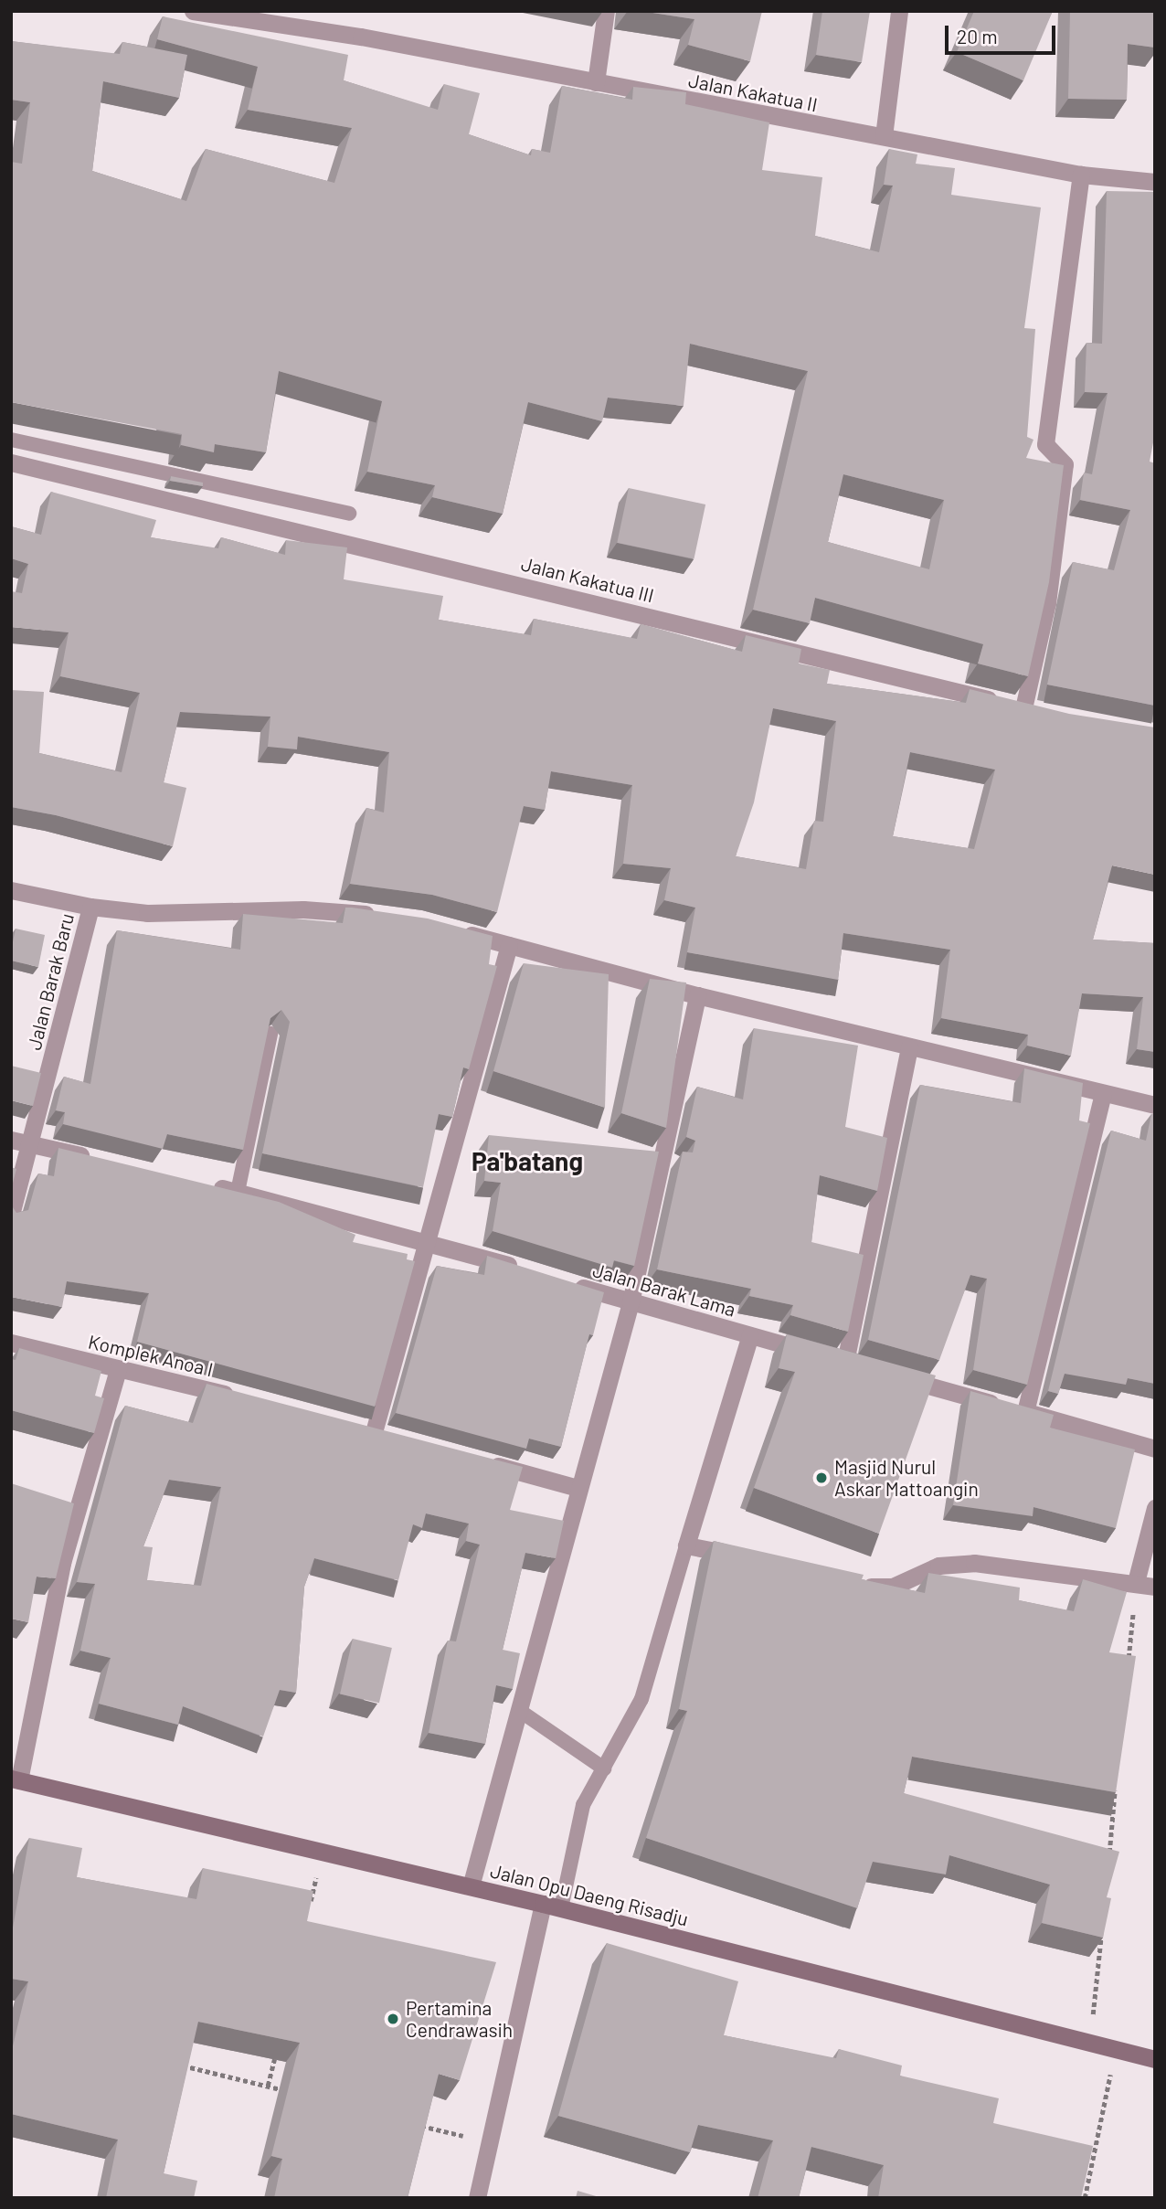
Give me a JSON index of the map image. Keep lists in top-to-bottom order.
{
  "streets": {
    "main road": ["Jalan Opu Daeng Risadju"],
    "street": [
      "Jalan Kakatua II",
      "Jalan Kakatua III",
      "Jalan Barak Baru",
      "Jalan Barak Lama",
      "Komplek Anoa I"
    ]
  },
  "districts": ["Pa'batang"],
  "places": ["Masjid Nurul Askar Mattoangin", "Pertamina Cendrawasih"],
  "scale_bar": "20 m"
}
